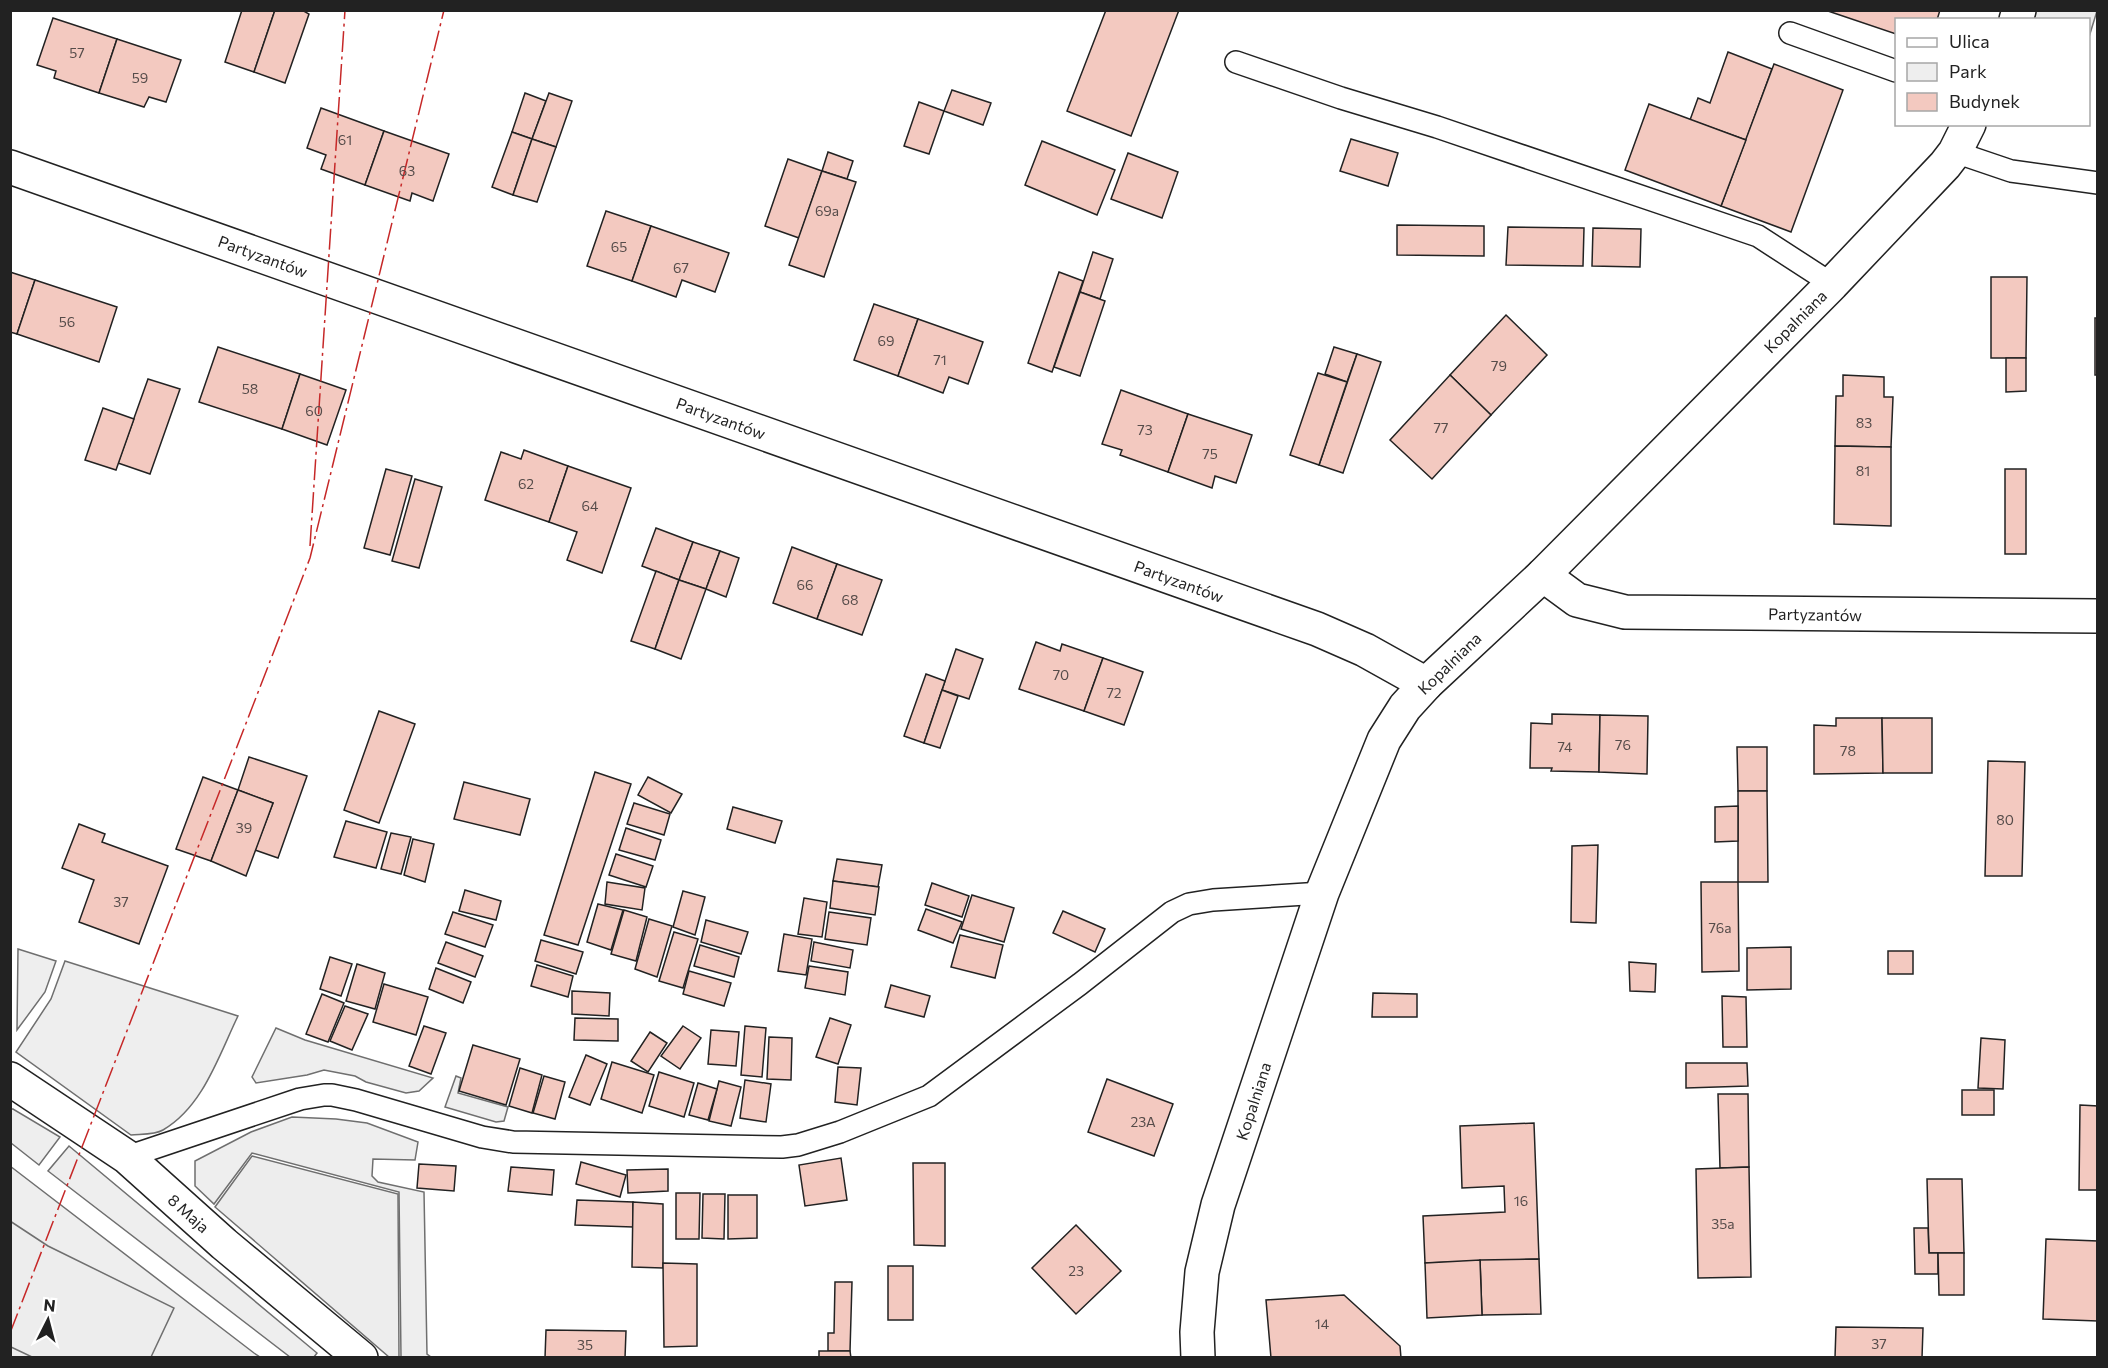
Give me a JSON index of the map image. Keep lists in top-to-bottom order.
{
  "streets": {
    "street": ["Partyzantów", "Kopalniana", "8 Maja"]
  },
  "crossings": [
    ["Partyzantów", "Kopalniana"]
  ],
  "house_numbers": [
    "57",
    "59",
    "61",
    "63",
    "69a",
    "65",
    "67",
    "56",
    "69",
    "71",
    "79",
    "58",
    "60",
    "83",
    "77",
    "73",
    "75",
    "81",
    "62",
    "64",
    "66",
    "68",
    "70",
    "72",
    "76",
    "74",
    "78",
    "80",
    "39",
    "37",
    "76a",
    "23A",
    "16",
    "35a",
    "23",
    "14",
    "37",
    "35"
  ],
  "legend": ["Ulica", "Park", "Budynek"],
  "north": "top"
}
